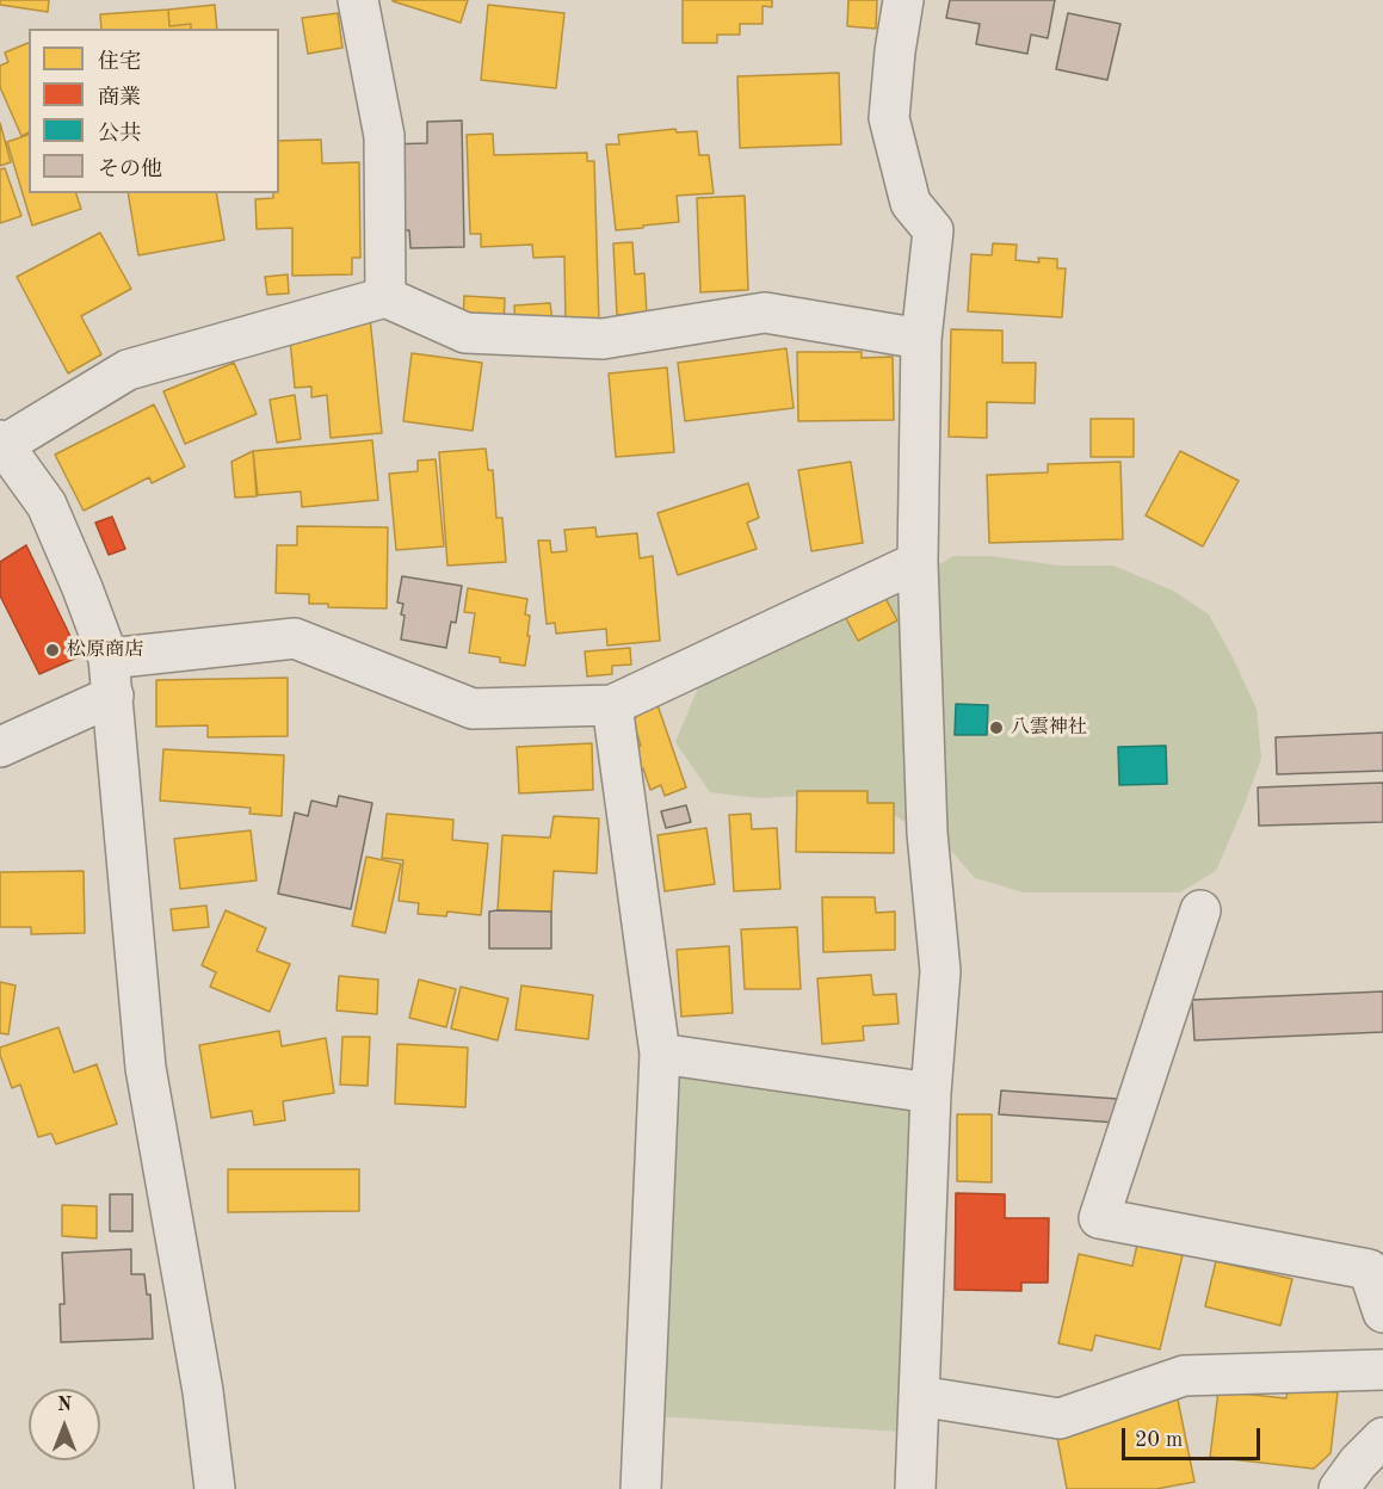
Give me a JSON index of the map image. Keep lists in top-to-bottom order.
{
  "places": ["松原商店", "八雲神社"],
  "legend": [
    "住宅",
    "商業",
    "公共",
    "その他"
  ],
  "scale_bar": "20 m",
  "north": "top"
}
